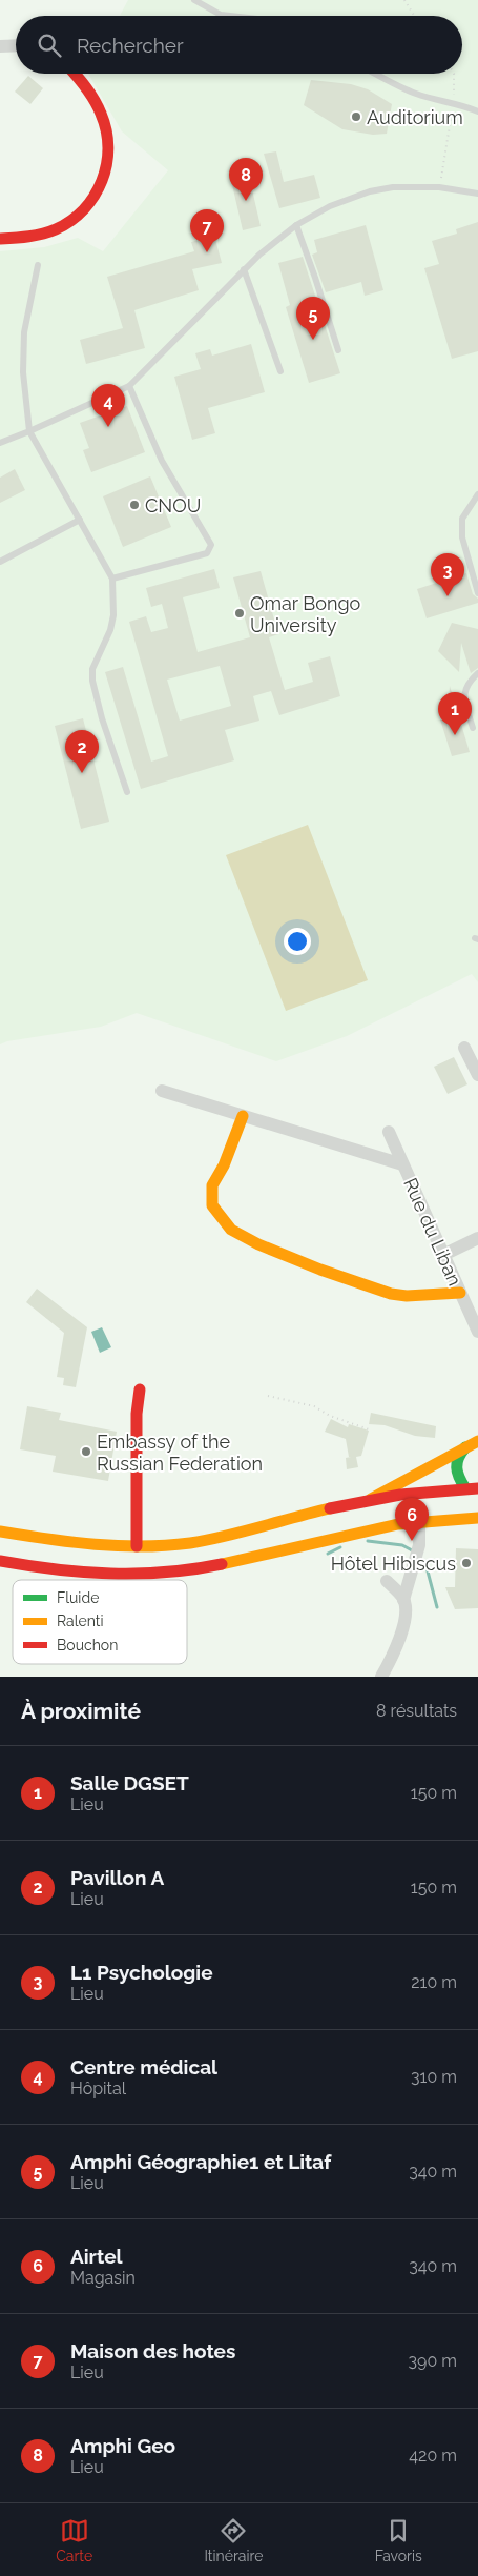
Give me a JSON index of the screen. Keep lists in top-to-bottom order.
{
  "streets": {
    "street": ["Rue du Liban"]
  },
  "places": [
    "Auditorium",
    "CNOU",
    "Omar Bongo University",
    "Embassy of the Russian Federation",
    "Hôtel Hibiscus"
  ],
  "legend": ["Fluide", "Ralenti", "Bouchon"],
  "page": {
    "search": "Rechercher",
    "pins": [
      "8",
      "7",
      "5",
      "4",
      "3",
      "1",
      "2",
      "6"
    ],
    "heading": ["À proximité", "8 résultats"],
    "list": [
      {
        "mark": "1",
        "name": "Salle DGSET",
        "note": "Lieu",
        "value": "150 m"
      },
      {
        "mark": "2",
        "name": "Pavillon A",
        "note": "Lieu",
        "value": "150 m"
      },
      {
        "mark": "3",
        "name": "L1 Psychologie",
        "note": "Lieu",
        "value": "210 m"
      },
      {
        "mark": "4",
        "name": "Centre médical",
        "note": "Hôpital",
        "value": "310 m"
      },
      {
        "mark": "5",
        "name": "Amphi Géographie1 et Litaf",
        "note": "Lieu",
        "value": "340 m"
      },
      {
        "mark": "6",
        "name": "Airtel",
        "note": "Magasin",
        "value": "340 m"
      },
      {
        "mark": "7",
        "name": "Maison des hotes",
        "note": "Lieu",
        "value": "390 m"
      },
      {
        "mark": "8",
        "name": "Amphi Geo",
        "note": "Lieu",
        "value": "420 m"
      }
    ],
    "nav": ["Carte", "Itinéraire", "Favoris"]
  }
}
